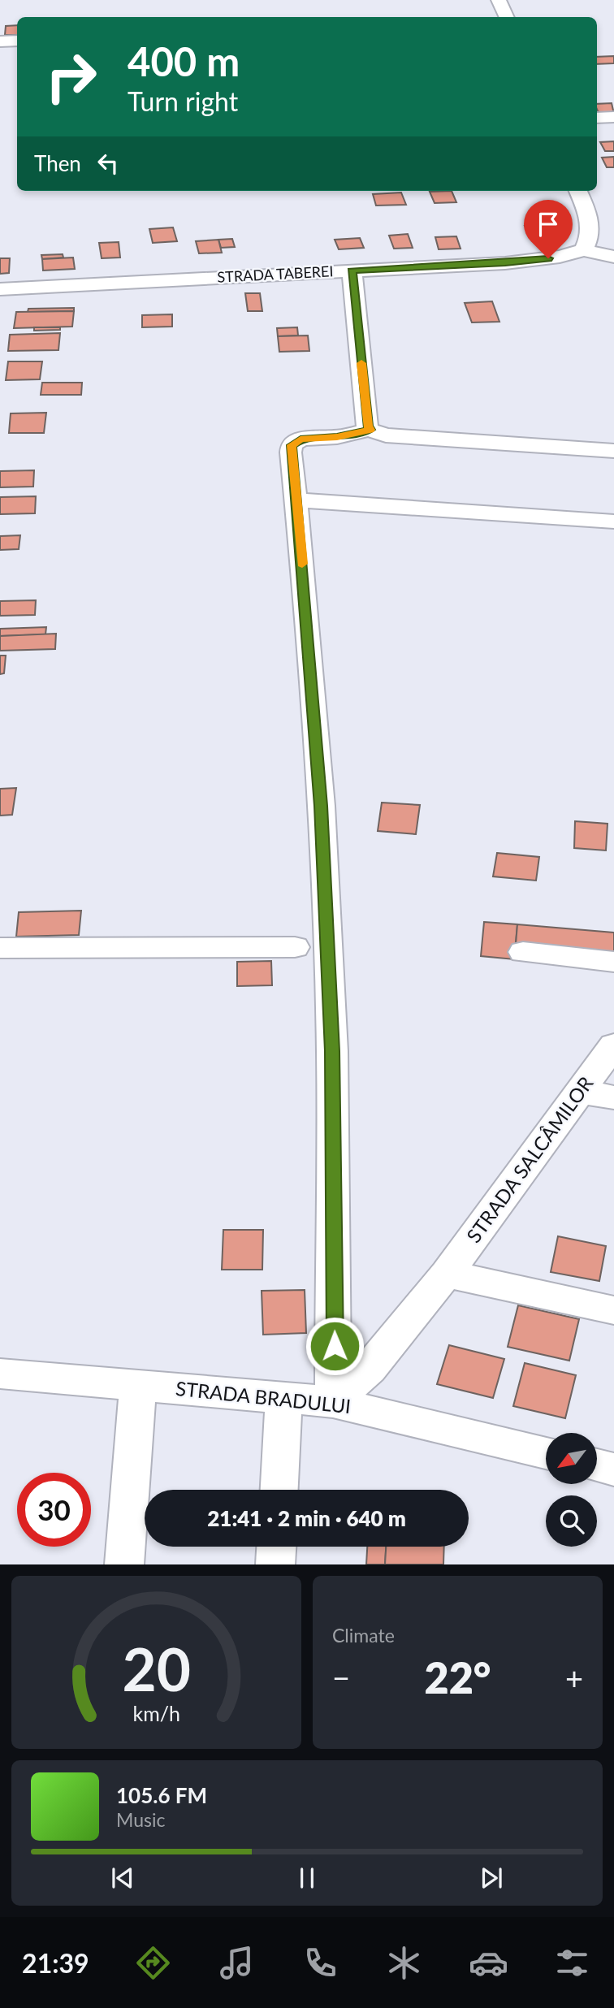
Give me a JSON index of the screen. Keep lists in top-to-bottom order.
{
  "streets": {
    "street": ["STRADA TABEREI", "STRADA SALCÂMILOR", "STRADA BRADULUI"]
  },
  "crossings": [
    ["STRADA SALCÂMILOR", "STRADA BRADULUI"]
  ],
  "north": "bottom left",
  "page": {
    "turn": ["400 m", "Turn right"],
    "then": "Then",
    "limit": "30",
    "trip": "21:41 · 2 min · 640 m",
    "tile": "Climate",
    "heat": ["−", "22°", "+"],
    "song": ["105.6 FM", "Music"],
    "tabs": "21:39",
    "gauge": ["20", "km/h"]
  }
}
